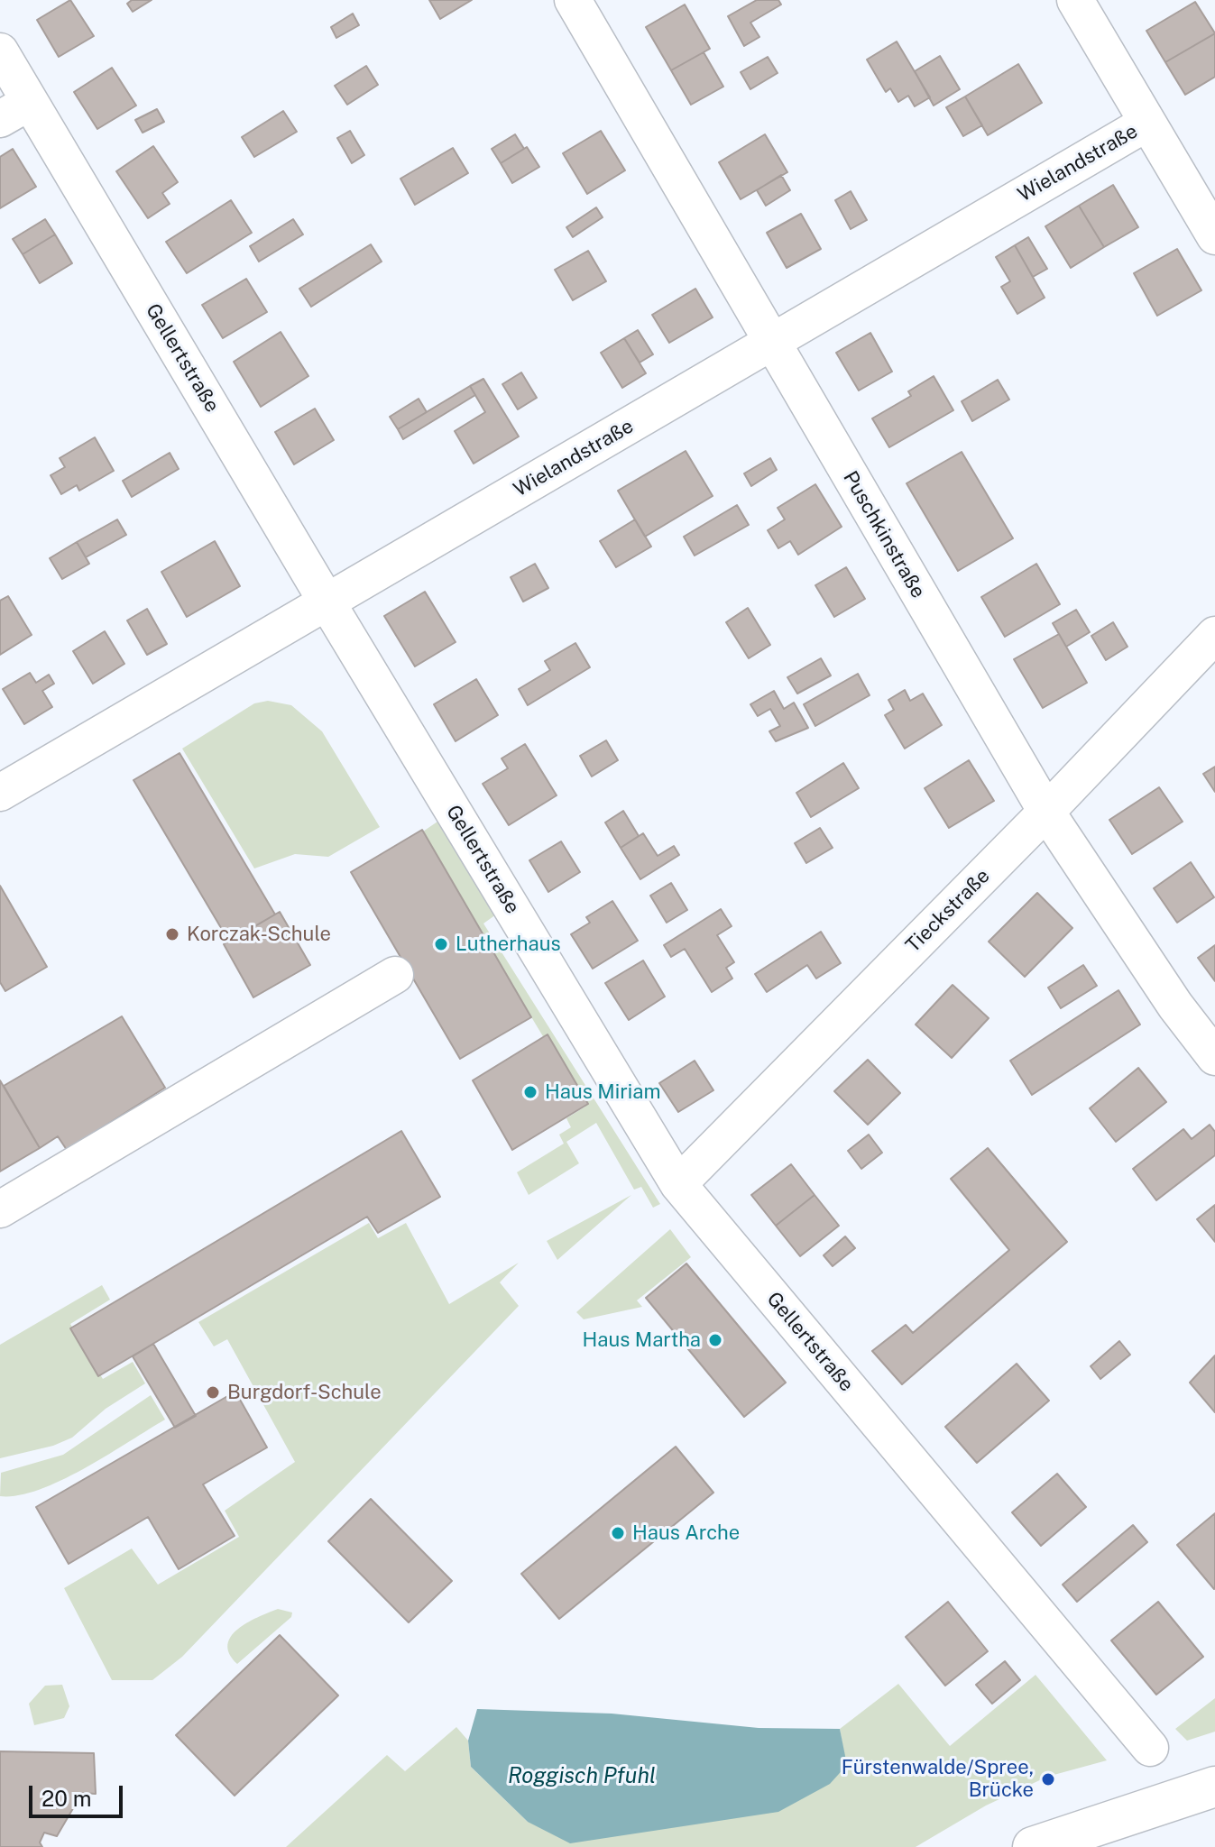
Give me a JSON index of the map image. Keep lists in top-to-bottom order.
{
  "streets": {
    "street": [
      "Wielandstraße",
      "Gellertstraße",
      "Puschkinstraße",
      "Tieckstraße"
    ]
  },
  "crossings": [
    ["Wielandstraße", "Gellertstraße"],
    ["Wielandstraße", "Puschkinstraße"],
    ["Gellertstraße", "Tieckstraße"],
    ["Puschkinstraße", "Tieckstraße"]
  ],
  "water": ["Roggisch Pfuhl"],
  "places": [
    "Korczak-Schule",
    "Lutherhaus",
    "Haus Miriam",
    "Haus Martha",
    "Burgdorf-Schule",
    "Haus Arche",
    "Fürstenwalde/Spree, Brücke"
  ],
  "scale_bar": "20 m"
}
